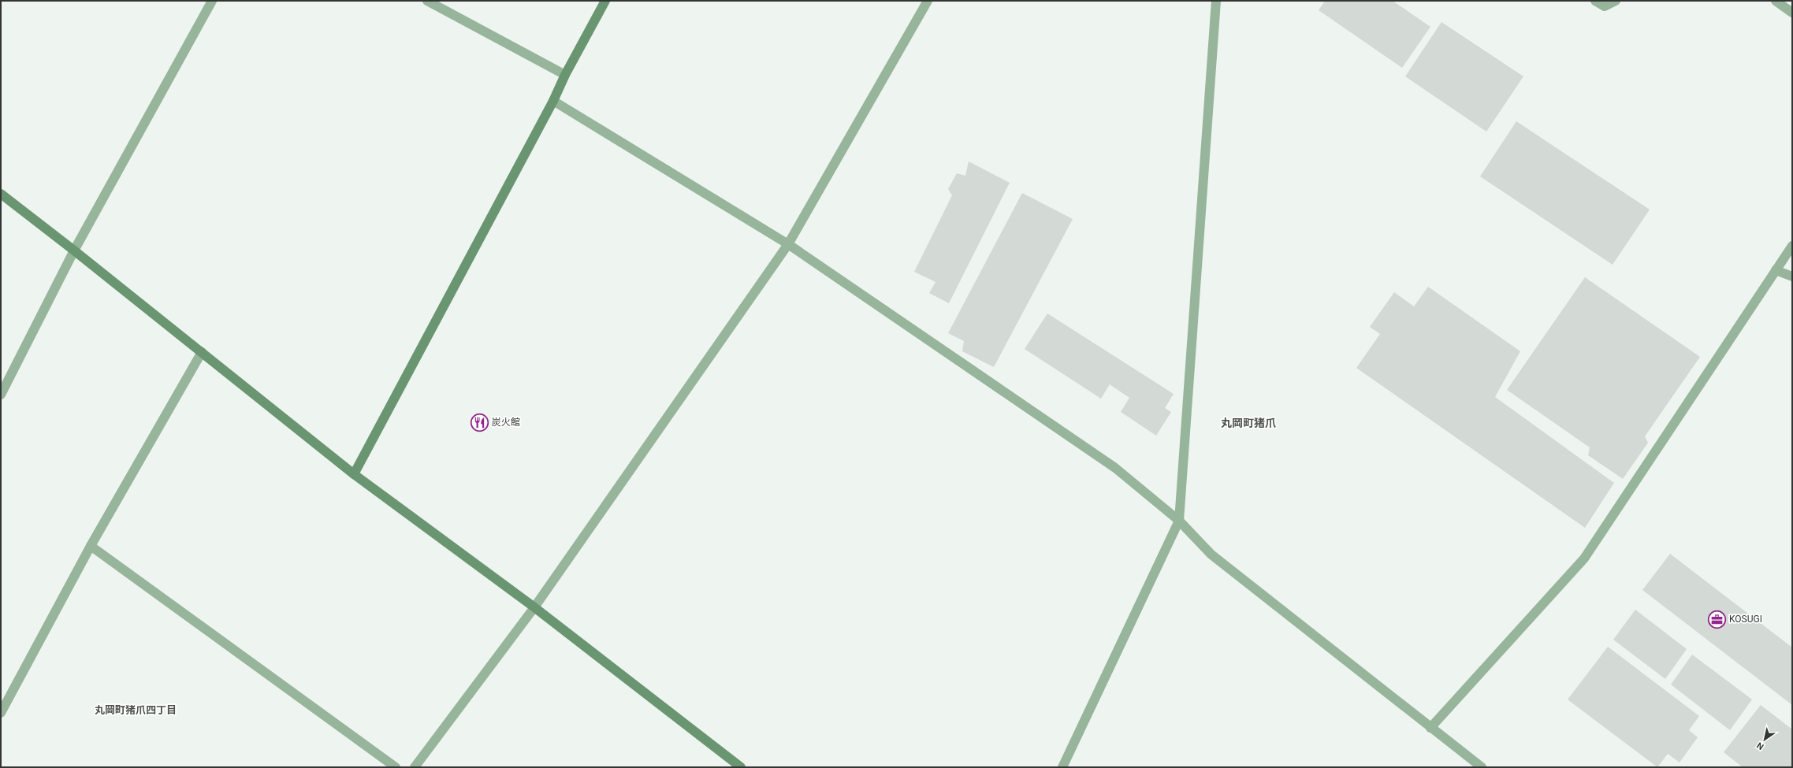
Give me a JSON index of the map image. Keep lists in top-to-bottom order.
{
  "districts": ["丸岡町猪爪", "丸岡町猪爪四丁目"],
  "places": {
    "restaurant": ["炭火館"],
    "office": ["KOSUGI"]
  },
  "north": "bottom left"
}
